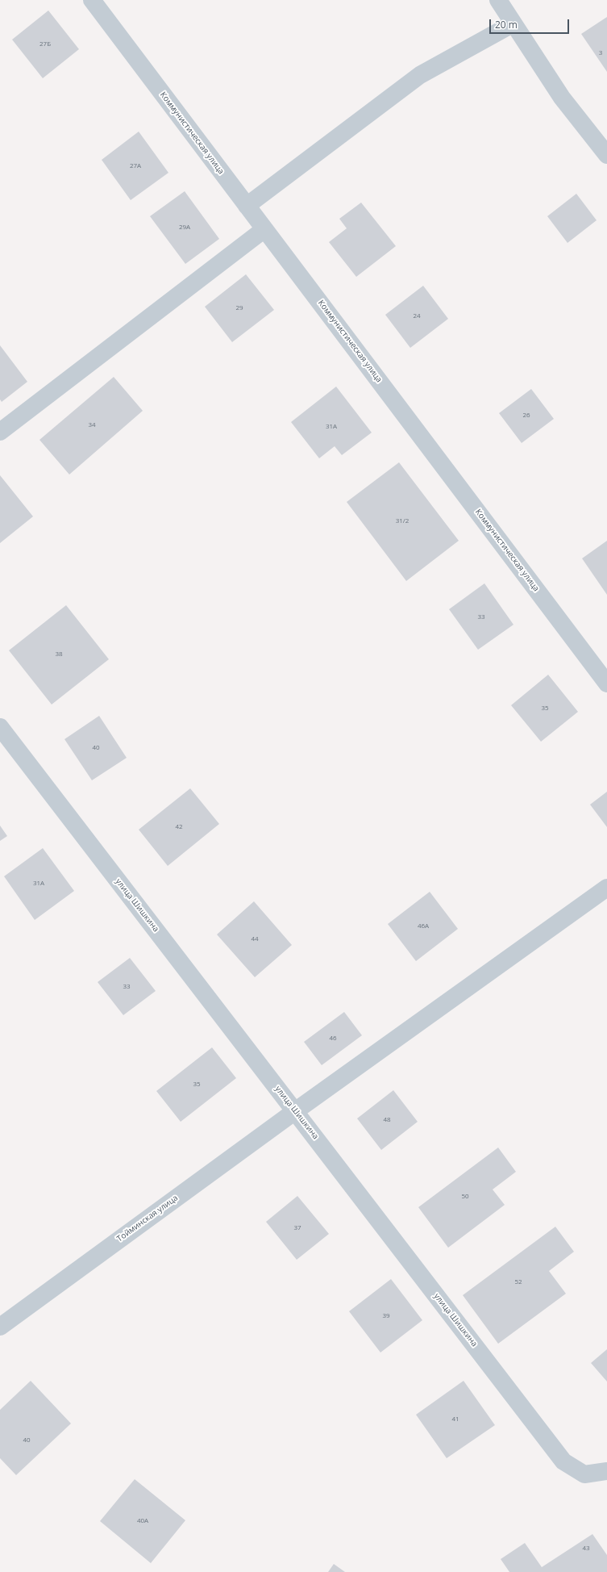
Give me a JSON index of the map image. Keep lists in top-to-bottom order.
{
  "streets": {
    "street": ["Коммунистическая улица", "улица Шишкина", "Тойминская улица"]
  },
  "crossings": [
    ["улица Шишкина", "Тойминская улица"]
  ],
  "house_numbers": [
    "27Б",
    "3",
    "27А",
    "29А",
    "29",
    "24",
    "26",
    "34",
    "31А",
    "31/2",
    "33",
    "38",
    "35",
    "40",
    "42",
    "31А",
    "46А",
    "44",
    "33",
    "46",
    "35",
    "48",
    "50",
    "37",
    "52",
    "39",
    "41",
    "40",
    "40А",
    "43"
  ],
  "scale_bar": "20 m"
}
